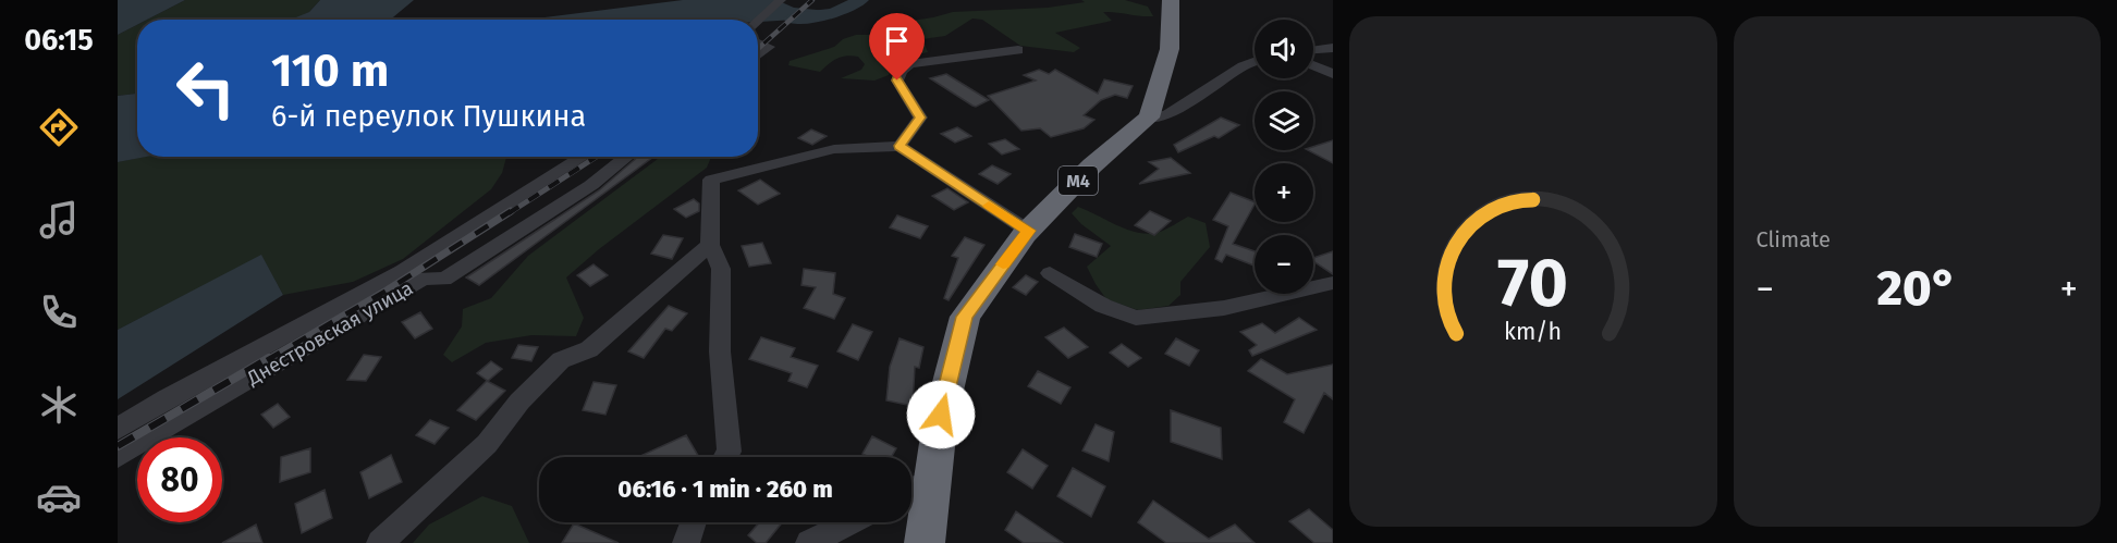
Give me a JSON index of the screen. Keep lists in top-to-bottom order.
{
  "streets": {
    "highway": ["M4"],
    "street": ["Днестровская улица"]
  },
  "page": {
    "tabs": "06:15",
    "tile": "Climate",
    "map_buttons": ["+", "−"],
    "turn": ["110 m", "6-й переулок Пушкина"],
    "heat": ["−", "20°", "+"],
    "limit": "80",
    "trip": "06:16 · 1 min · 260 m",
    "gauge": ["70", "km/h"]
  }
}
